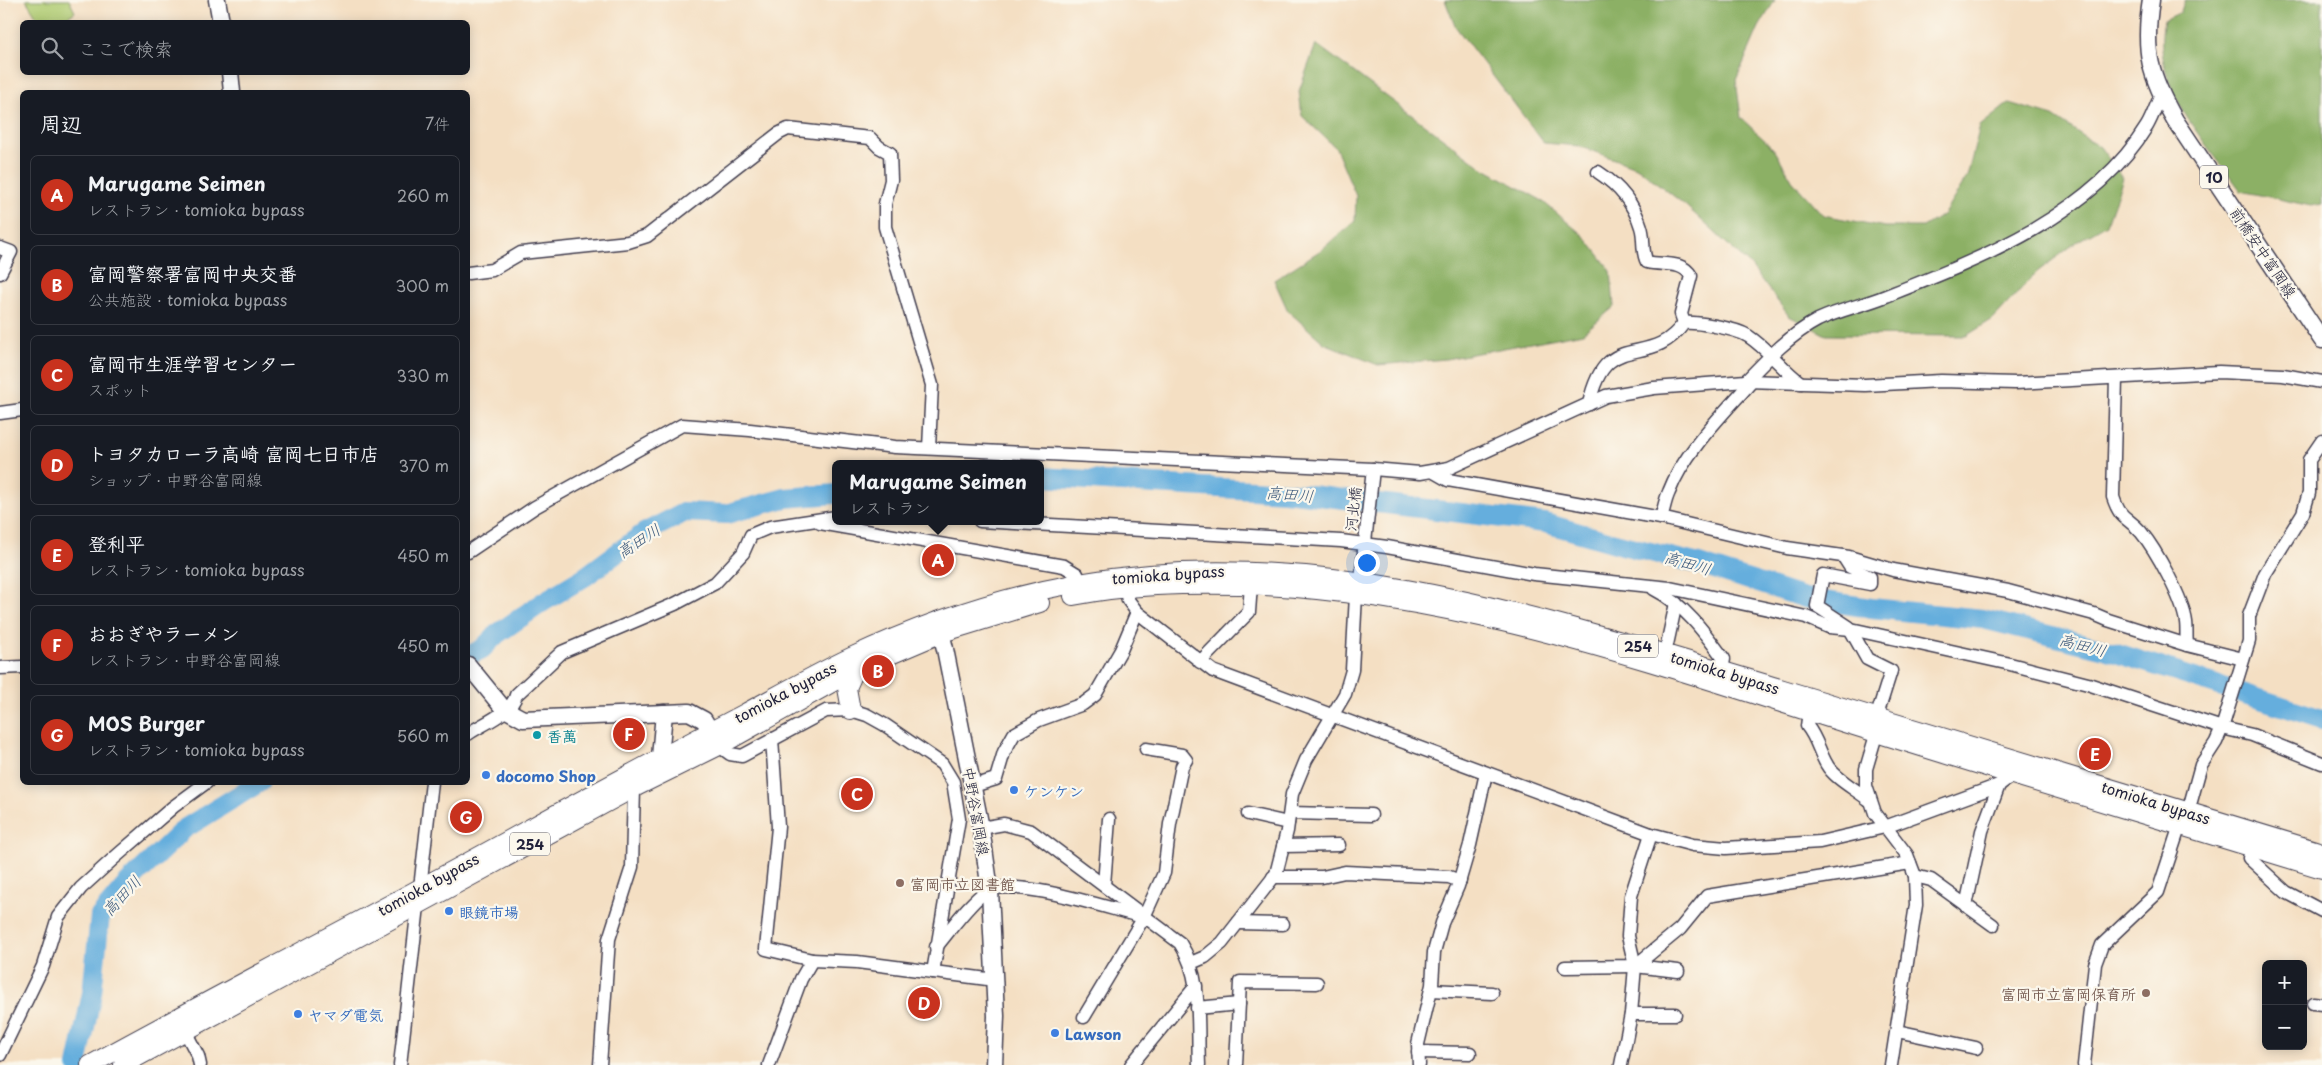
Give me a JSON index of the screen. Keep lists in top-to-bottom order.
{
  "streets": {
    "highway": ["tomioka bypass", "254"],
    "main road": ["10", "前橋安中富岡線", "中野谷富岡線"],
    "street": ["河北橋"]
  },
  "crossings": [
    ["河北橋", "tomioka bypass"],
    ["tomioka bypass", "中野谷富岡線"]
  ],
  "water": ["高田川"],
  "places": [
    "香萬",
    "docomo Shop",
    "ケンケン",
    "富岡市立図書館",
    "眼鏡市場",
    "富岡市立富岡保育所",
    "ヤマダ電気",
    "Lawson"
  ],
  "page": {
    "search": "ここで検索",
    "heading": ["周辺", "7件"],
    "list": [
      {
        "mark": "A",
        "name": "Marugame Seimen",
        "note": "レストラン · tomioka bypass",
        "value": "260 m"
      },
      {
        "mark": "B",
        "name": "富岡警察署富岡中央交番",
        "note": "公共施設 · tomioka bypass",
        "value": "300 m"
      },
      {
        "mark": "C",
        "name": "富岡市生涯学習センター",
        "note": "スポット",
        "value": "330 m"
      },
      {
        "mark": "D",
        "name": "トヨタカローラ高崎 富岡七日市店",
        "note": "ショップ · 中野谷富岡線",
        "value": "370 m"
      },
      {
        "mark": "E",
        "name": "登利平",
        "note": "レストラン · tomioka bypass",
        "value": "450 m"
      },
      {
        "mark": "F",
        "name": "おおぎやラーメン",
        "note": "レストラン · 中野谷富岡線",
        "value": "450 m"
      },
      {
        "mark": "G",
        "name": "MOS Burger",
        "note": "レストラン · tomioka bypass",
        "value": "560 m"
      }
    ],
    "popup": ["Marugame Seimen", "レストラン"],
    "pins": [
      "A",
      "B",
      "F",
      "E",
      "C",
      "G",
      "D"
    ],
    "map_buttons": ["+", "−"]
  }
}
